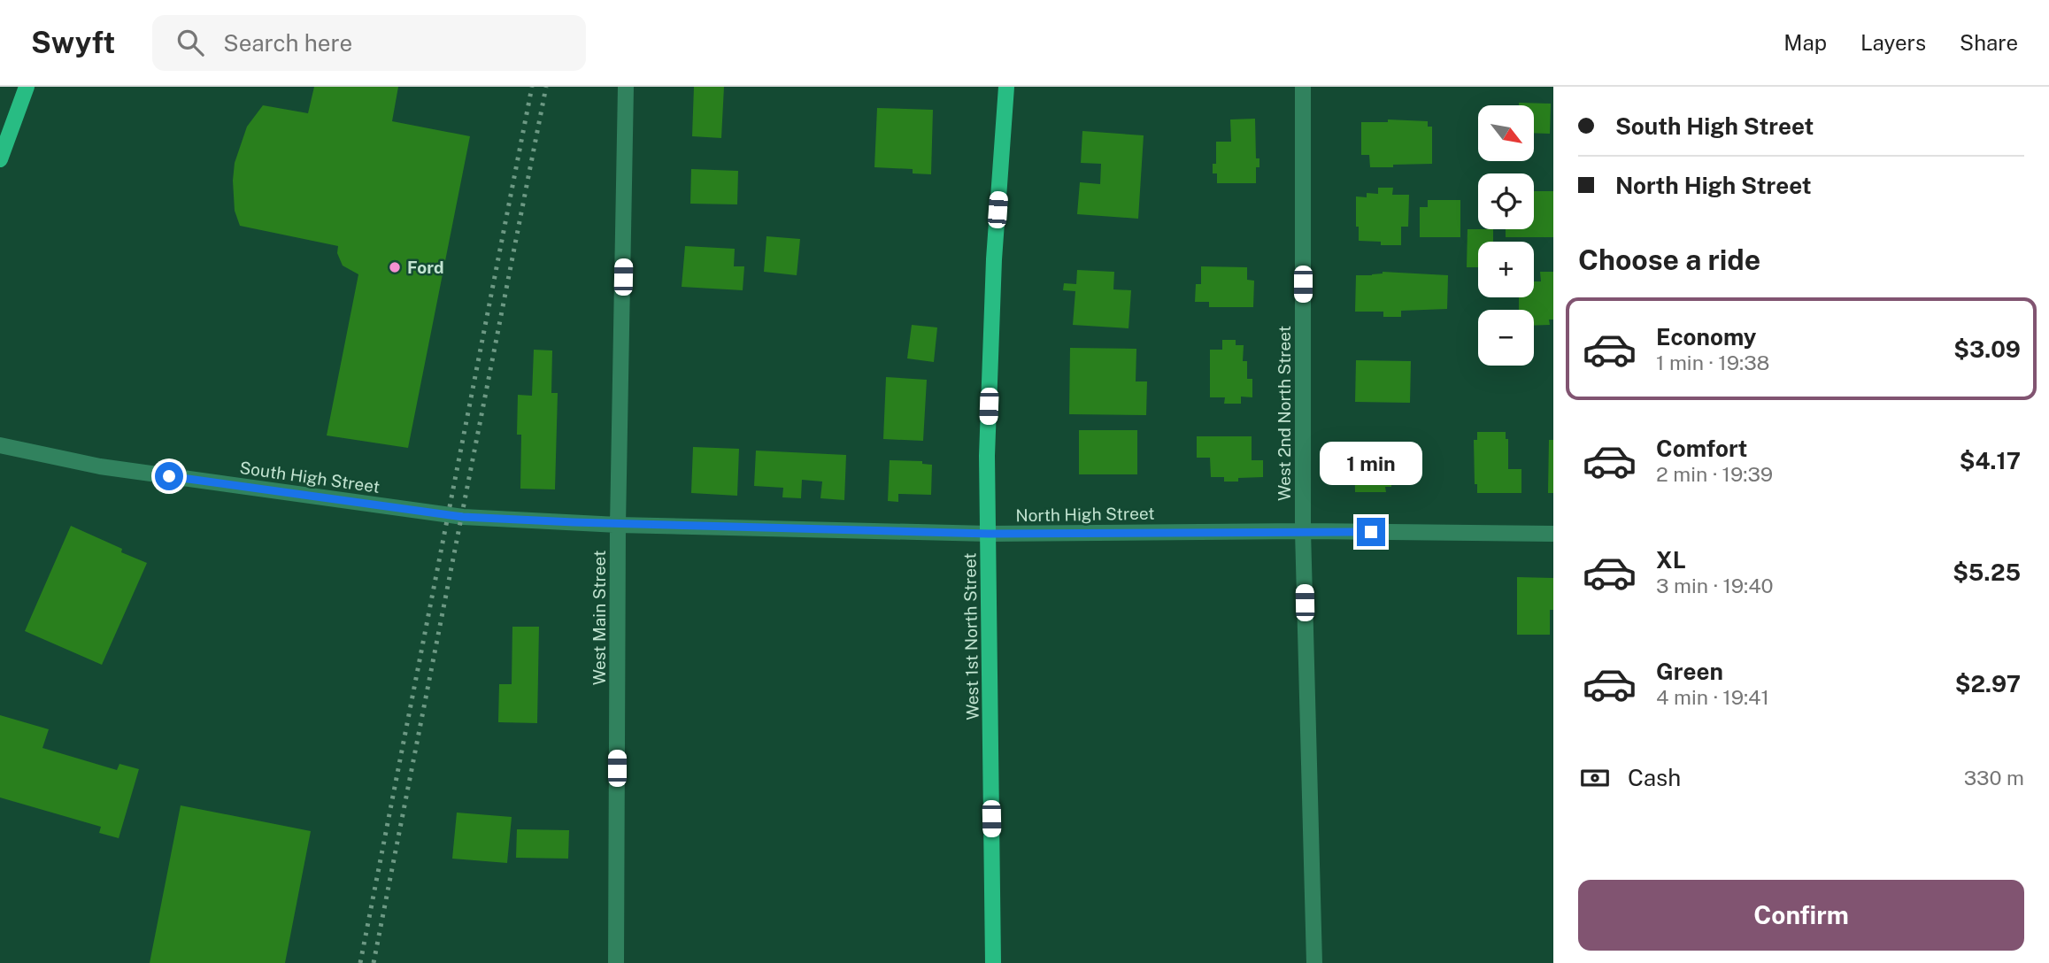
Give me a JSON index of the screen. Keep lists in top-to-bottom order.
{
  "streets": {
    "main road": ["West 1st North Street"],
    "street": [
      "West 2nd North Street",
      "South High Street",
      "North High Street",
      "West Main Street"
    ]
  },
  "crossings": [
    ["West 2nd North Street", "North High Street"],
    ["South High Street", "North High Street"],
    ["South High Street", "West Main Street"],
    ["North High Street", "West Main Street"],
    ["North High Street", "West 1st North Street"]
  ],
  "places": ["Ford"],
  "north": "bottom right",
  "page": {
    "header": "Swyft",
    "search": "Search here",
    "nav": ["Map", "Layers", "Share"],
    "banner": ["South High Street", "North High Street"],
    "map_buttons": ["+", "−"],
    "heading": "Choose a ride",
    "list": [
      {
        "name": "Economy",
        "note": "1 min · 19:38",
        "value": "$3.09"
      },
      {
        "name": "Comfort",
        "note": "2 min · 19:39",
        "value": "$4.17"
      },
      {
        "name": "XL",
        "note": "3 min · 19:40",
        "value": "$5.25"
      },
      {
        "name": "Green",
        "note": "4 min · 19:41",
        "value": "$2.97"
      }
    ],
    "bubble": "1 min",
    "pay": ["Cash", "330 m"],
    "buttons": "Confirm"
  }
}
